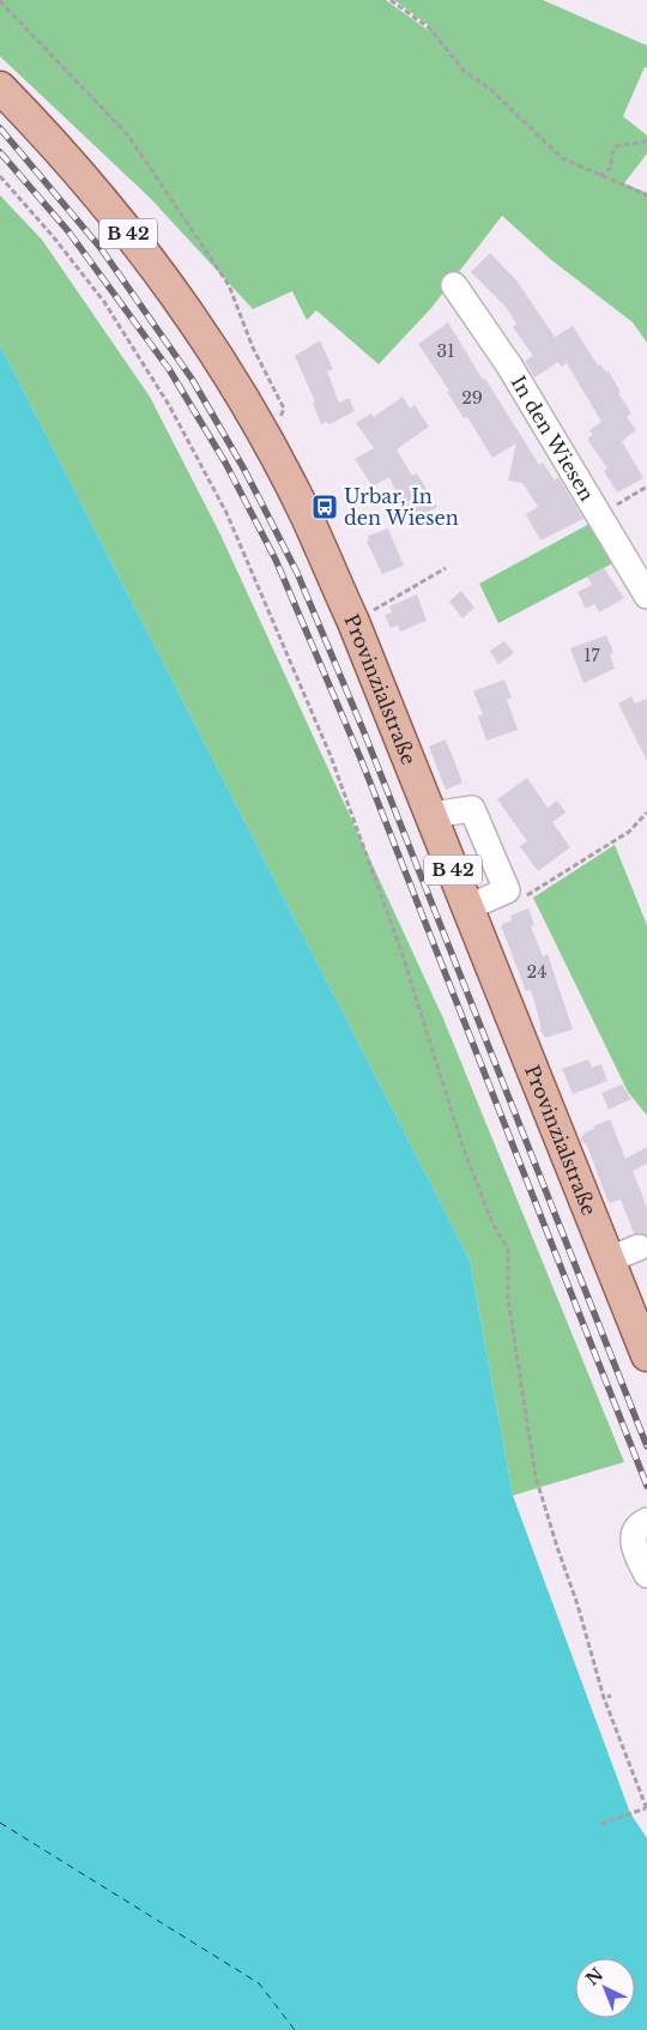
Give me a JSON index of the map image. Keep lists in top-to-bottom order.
{
  "streets": {
    "main road": ["B 42", "Provinzialstraße"],
    "street": ["In den Wiesen"]
  },
  "places": {
    "bus stop": ["Urbar, In den Wiesen"]
  },
  "house_numbers": [
    "31",
    "29",
    "17",
    "24"
  ],
  "north": "top left"
}
